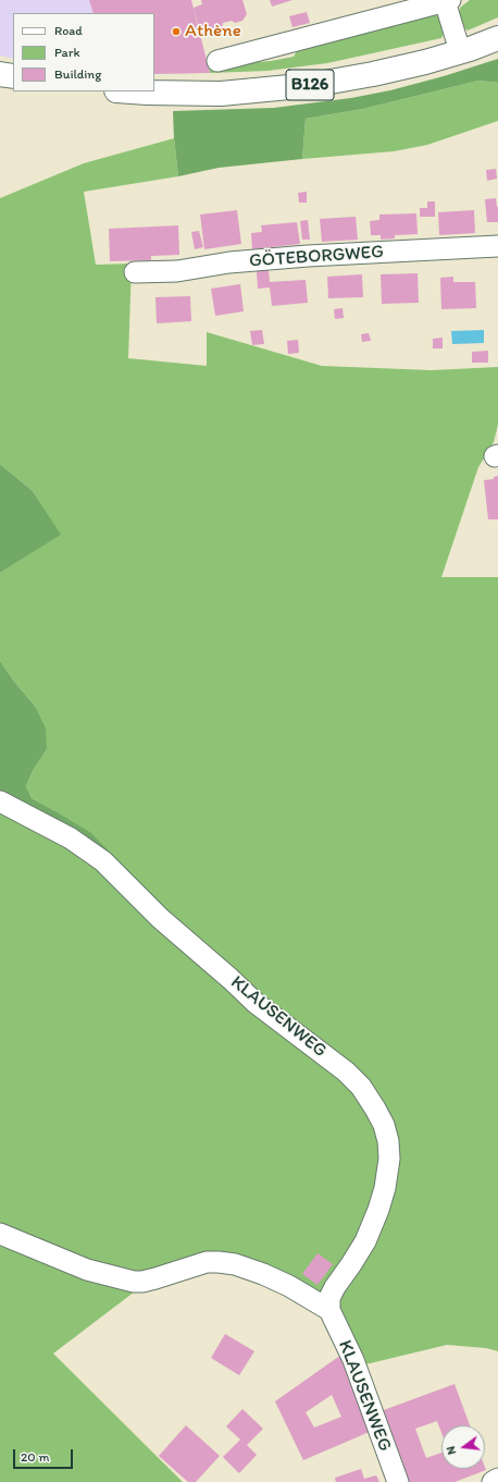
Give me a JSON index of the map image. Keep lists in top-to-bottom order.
{
  "streets": {
    "main road": ["B126"],
    "street": ["GÖTEBORGWEG", "KLAUSENWEG"]
  },
  "places": ["Athène"],
  "legend": ["Road", "Park", "Building"],
  "scale_bar": "20 m",
  "north": "left"
}
